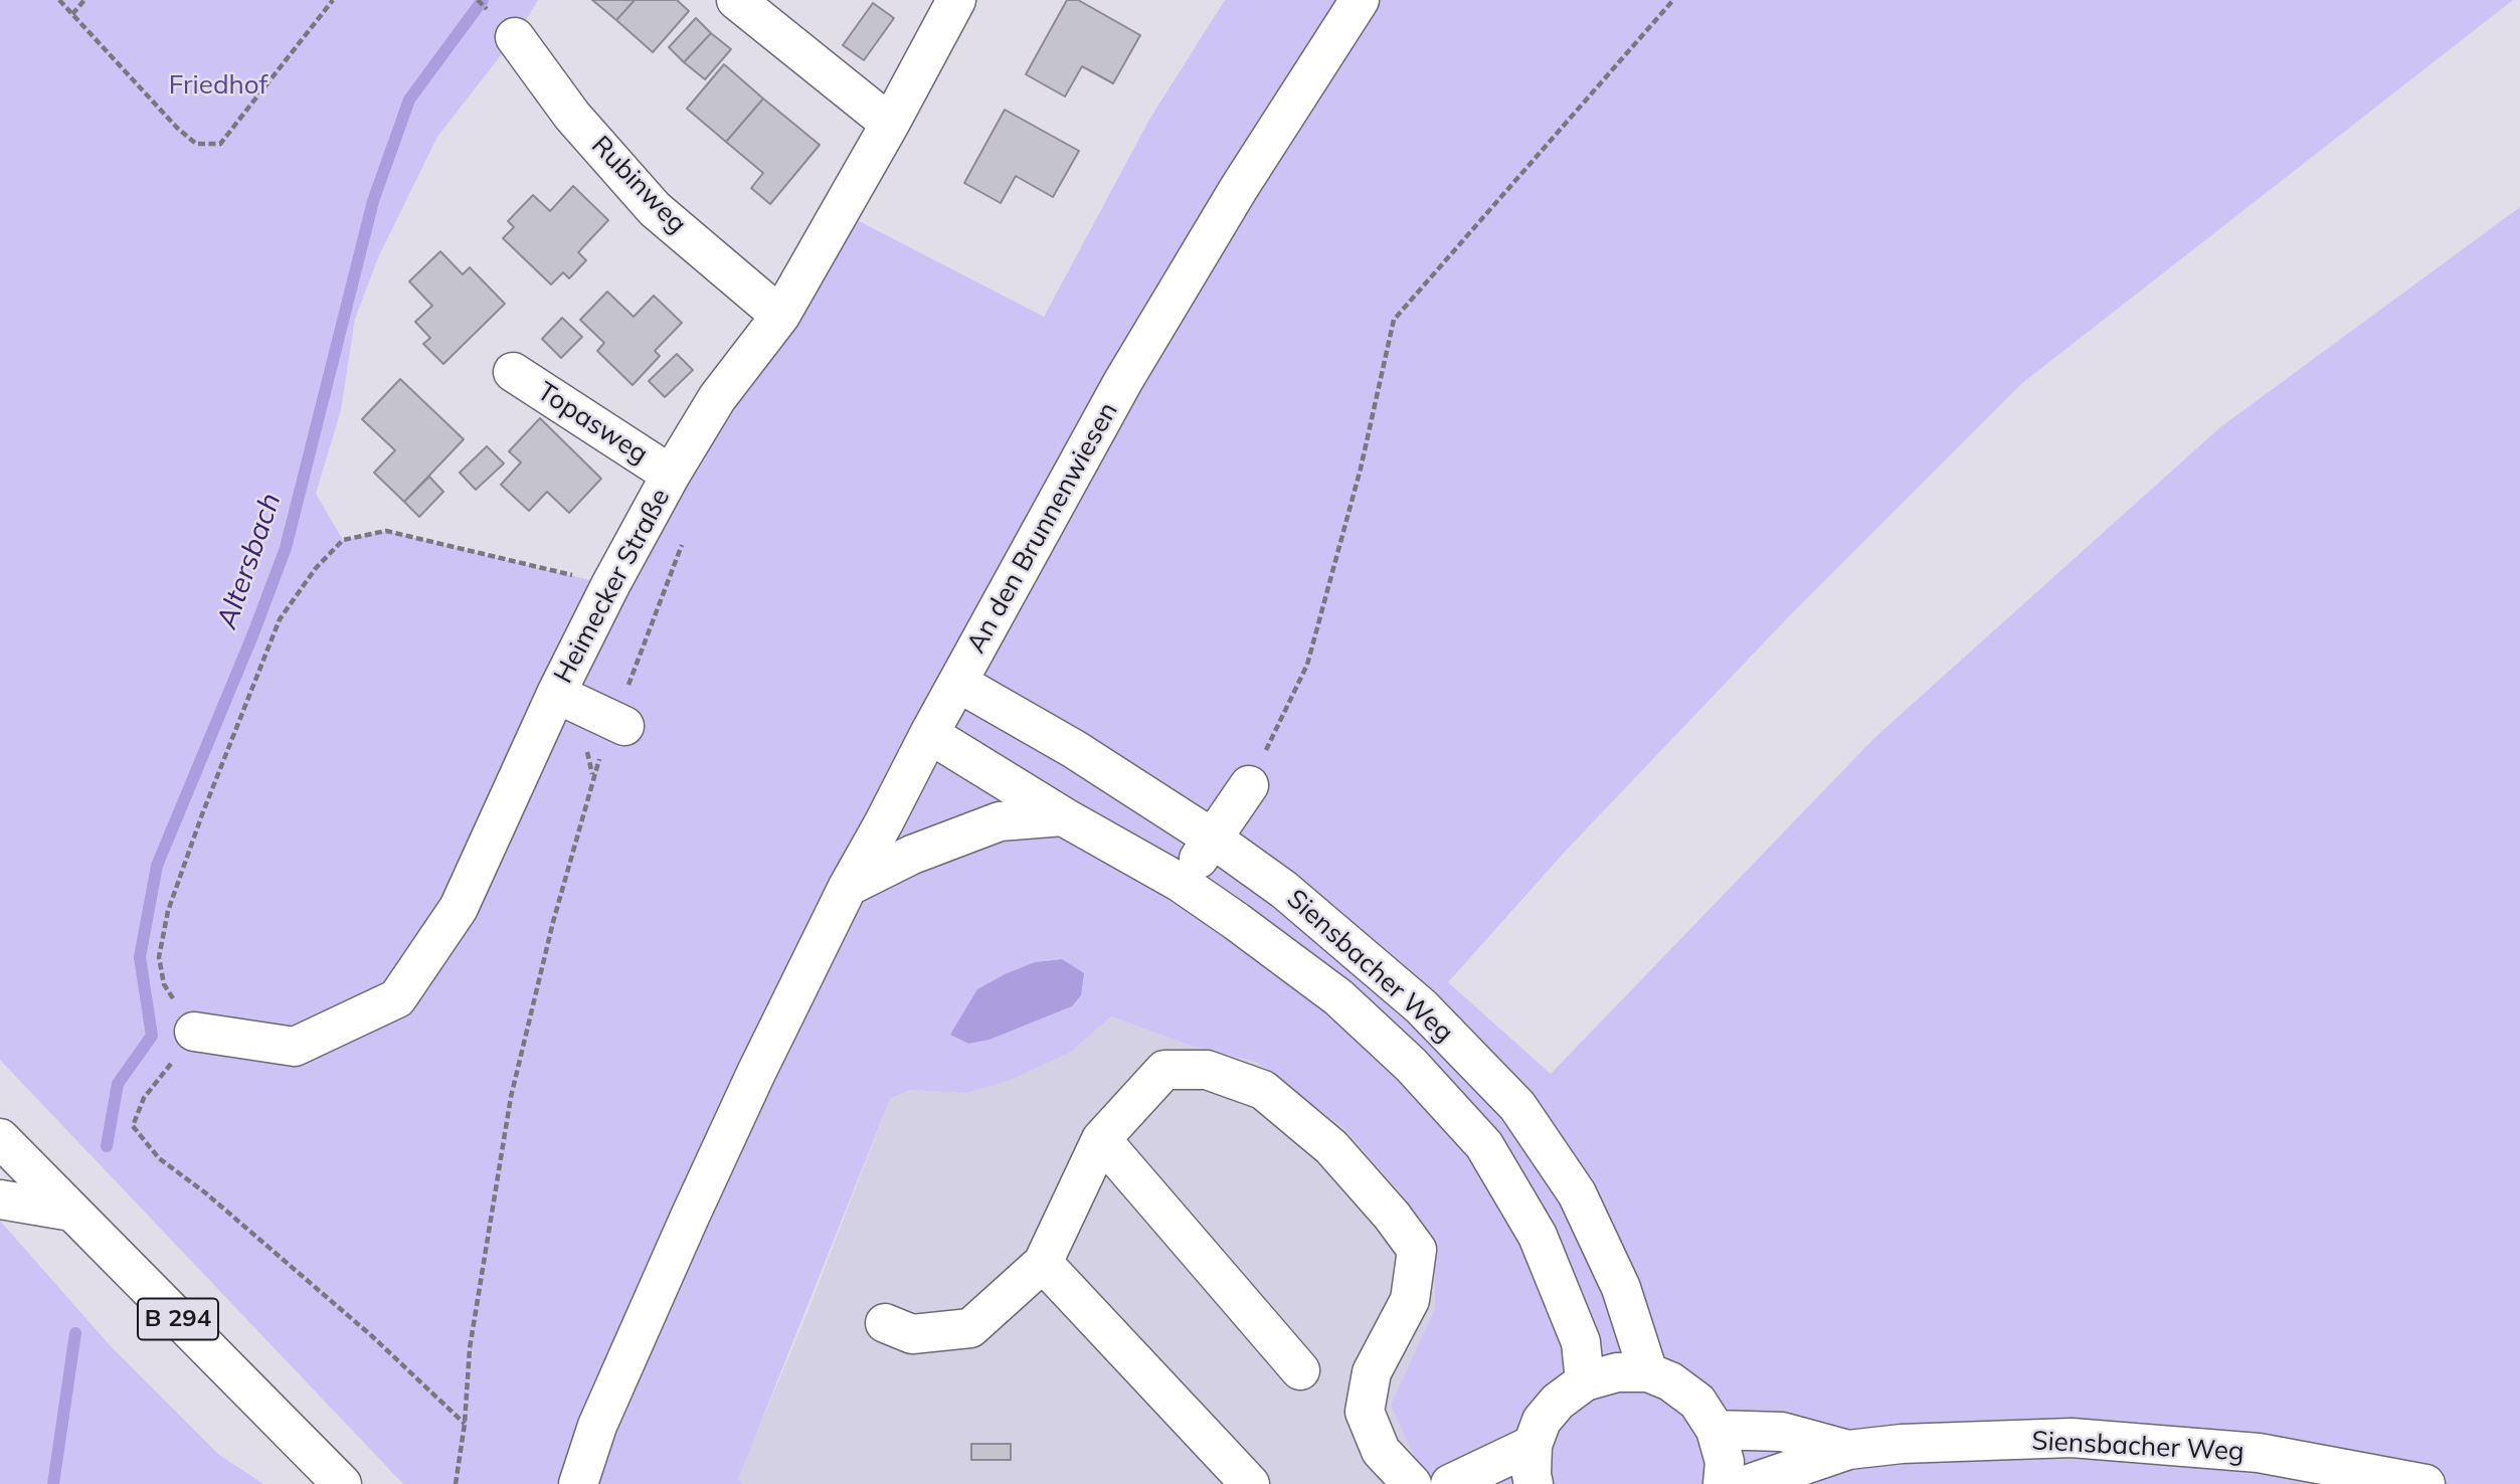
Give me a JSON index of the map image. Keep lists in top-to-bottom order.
{
  "streets": {
    "main road": [
      "Rubinweg",
      "Topasweg",
      "An den Brunnenwiesen",
      "Heimecker Straße",
      "Siensbacher Weg",
      "B 294"
    ]
  },
  "crossings": [
    ["Rubinweg", "Heimecker Straße"],
    ["Topasweg", "Heimecker Straße"],
    ["An den Brunnenwiesen", "Siensbacher Weg"]
  ],
  "water": ["Altersbach"],
  "parks": ["Friedhof"]
}
